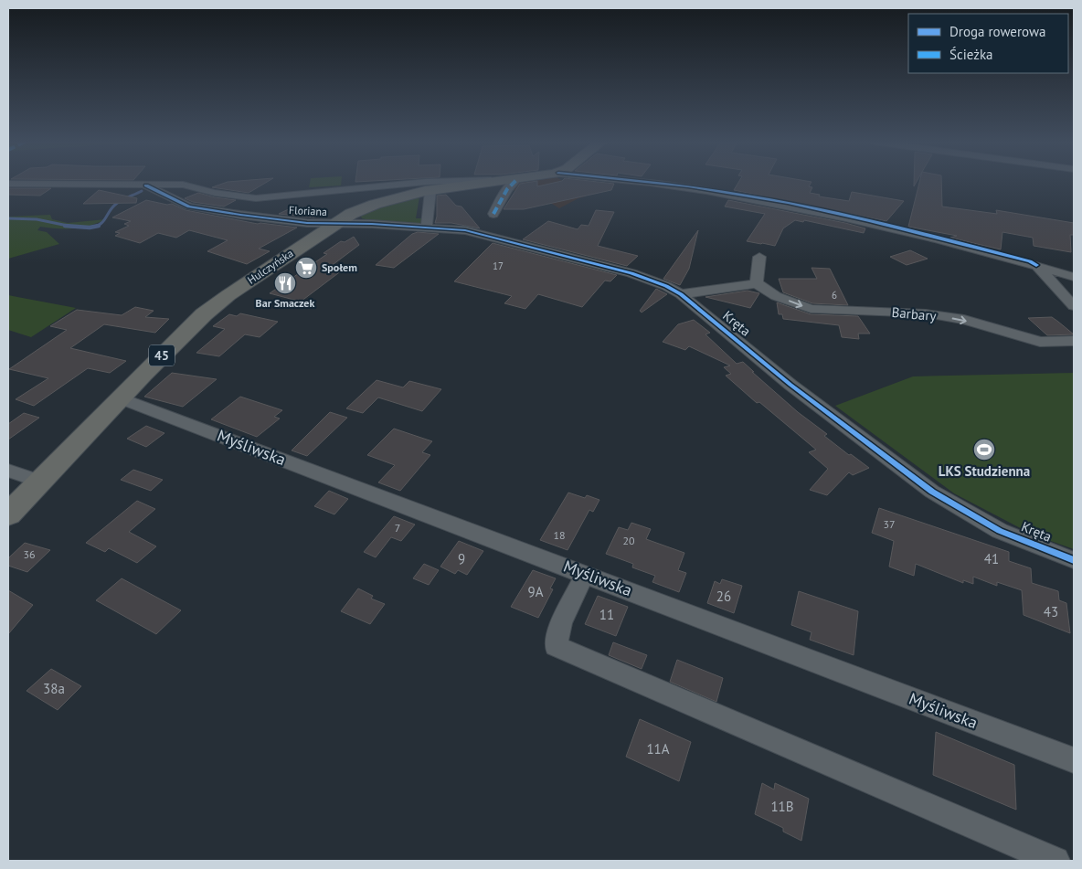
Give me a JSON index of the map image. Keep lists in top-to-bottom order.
{
  "streets": {
    "main road": ["Hulczyńska", "45"],
    "street": [
      "Floriana",
      "Barbary",
      "Kręta",
      "Myśliwska"
    ]
  },
  "crossings": [
    ["Floriana", "Hulczyńska"],
    ["Floriana", "Kręta"],
    ["Hulczyńska", "Kręta"],
    ["Hulczyńska", "Myśliwska"]
  ],
  "places": {
    "supermarket": ["Społem"],
    "restaurant": ["Bar Smaczek"],
    "sports": ["LKS Studzienna"]
  },
  "house_numbers": [
    "17",
    "6",
    "37",
    "7",
    "18",
    "20",
    "36",
    "9",
    "41",
    "9A",
    "26",
    "43",
    "11",
    "38a",
    "11A",
    "11B"
  ],
  "legend": ["Droga rowerowa", "Ścieżka"]
}
